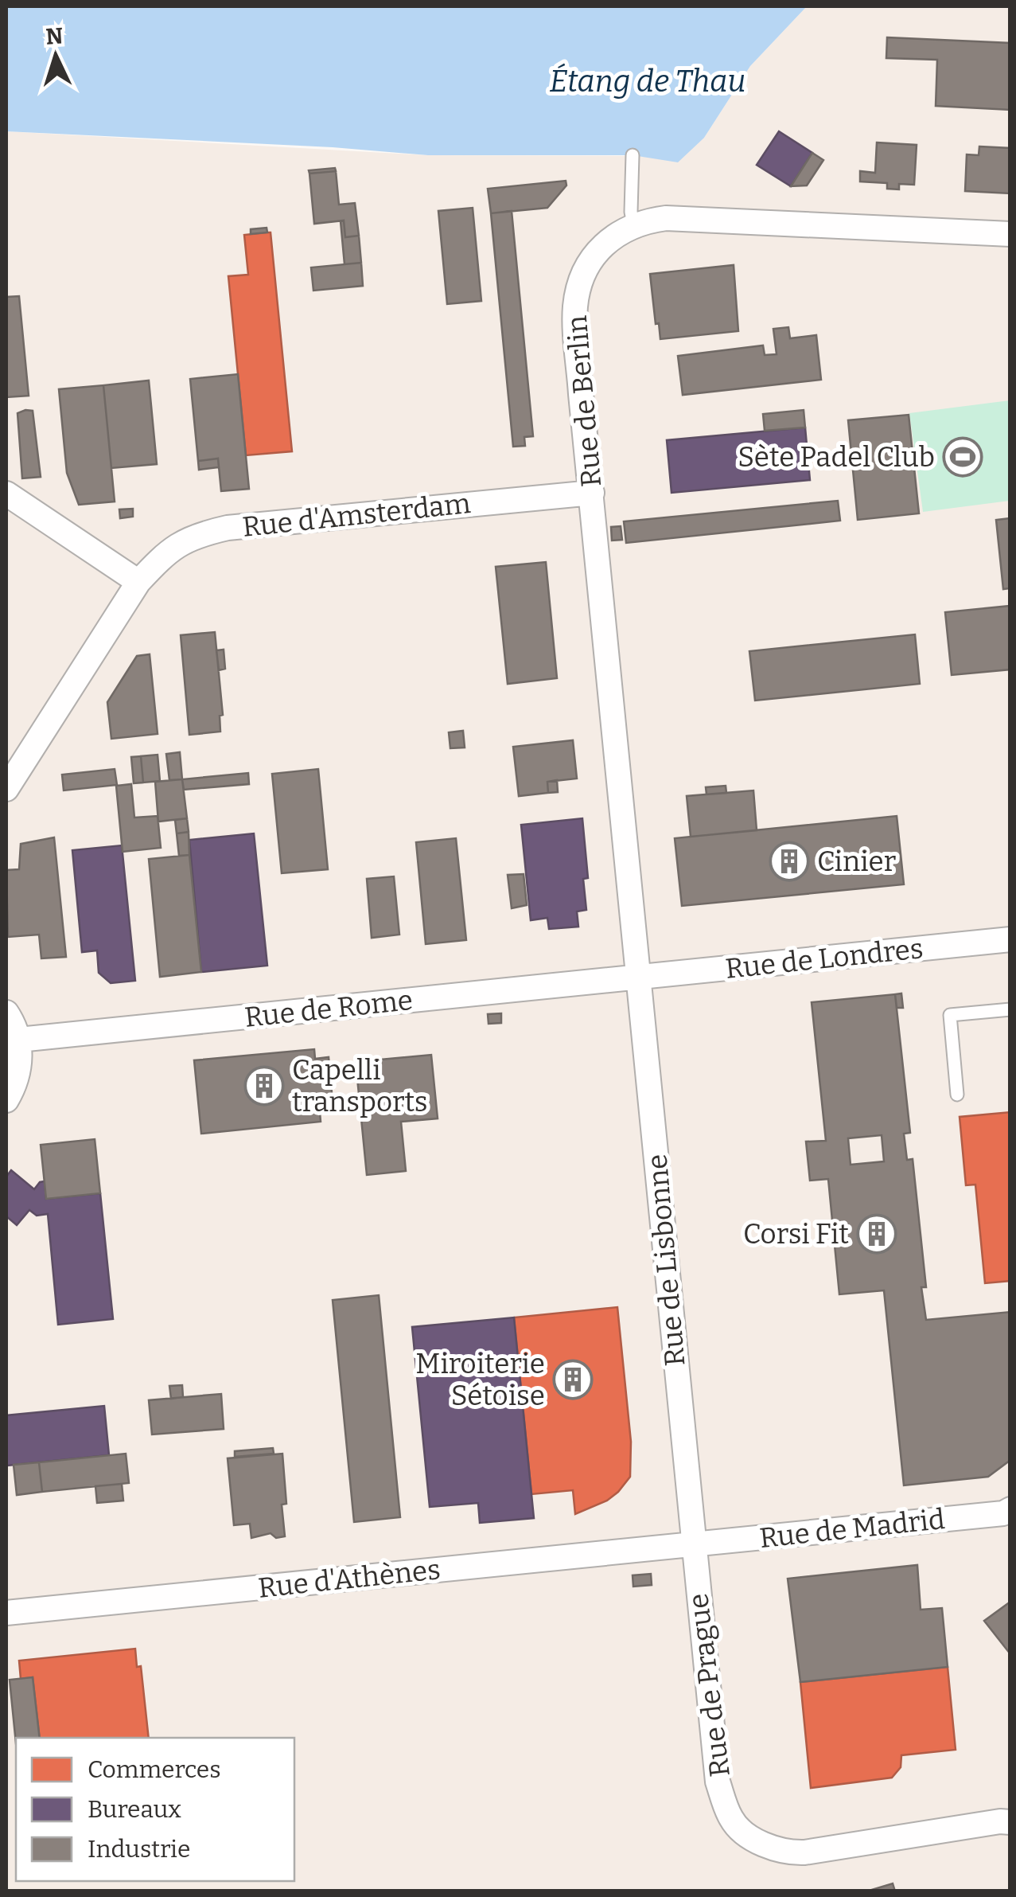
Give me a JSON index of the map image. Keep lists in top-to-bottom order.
{
  "streets": {
    "street": [
      "Rue de Berlin",
      "Rue d'Amsterdam",
      "Rue de Londres",
      "Rue de Rome",
      "Rue de Lisbonne",
      "Rue de Madrid",
      "Rue d'Athènes",
      "Rue de Prague"
    ]
  },
  "crossings": [
    ["Rue de Berlin", "Rue d'Amsterdam"],
    ["Rue de Berlin", "Rue de Londres"],
    ["Rue de Berlin", "Rue de Rome"],
    ["Rue de Berlin", "Rue de Lisbonne"],
    ["Rue de Londres", "Rue de Rome"],
    ["Rue de Londres", "Rue de Lisbonne"],
    ["Rue de Rome", "Rue de Lisbonne"],
    ["Rue de Lisbonne", "Rue de Madrid"],
    ["Rue de Lisbonne", "Rue d'Athènes"],
    ["Rue de Lisbonne", "Rue de Prague"],
    ["Rue de Madrid", "Rue d'Athènes"],
    ["Rue de Madrid", "Rue de Prague"],
    ["Rue d'Athènes", "Rue de Prague"]
  ],
  "water": ["Étang de Thau"],
  "places": {
    "sports": ["Sète Padel Club"],
    "building": [
      "Cinier",
      "Capelli transports",
      "Corsi Fit",
      "Miroiterie Sétoise"
    ]
  },
  "legend": ["Commerces", "Bureaux", "Industrie"],
  "north": "top"
}
